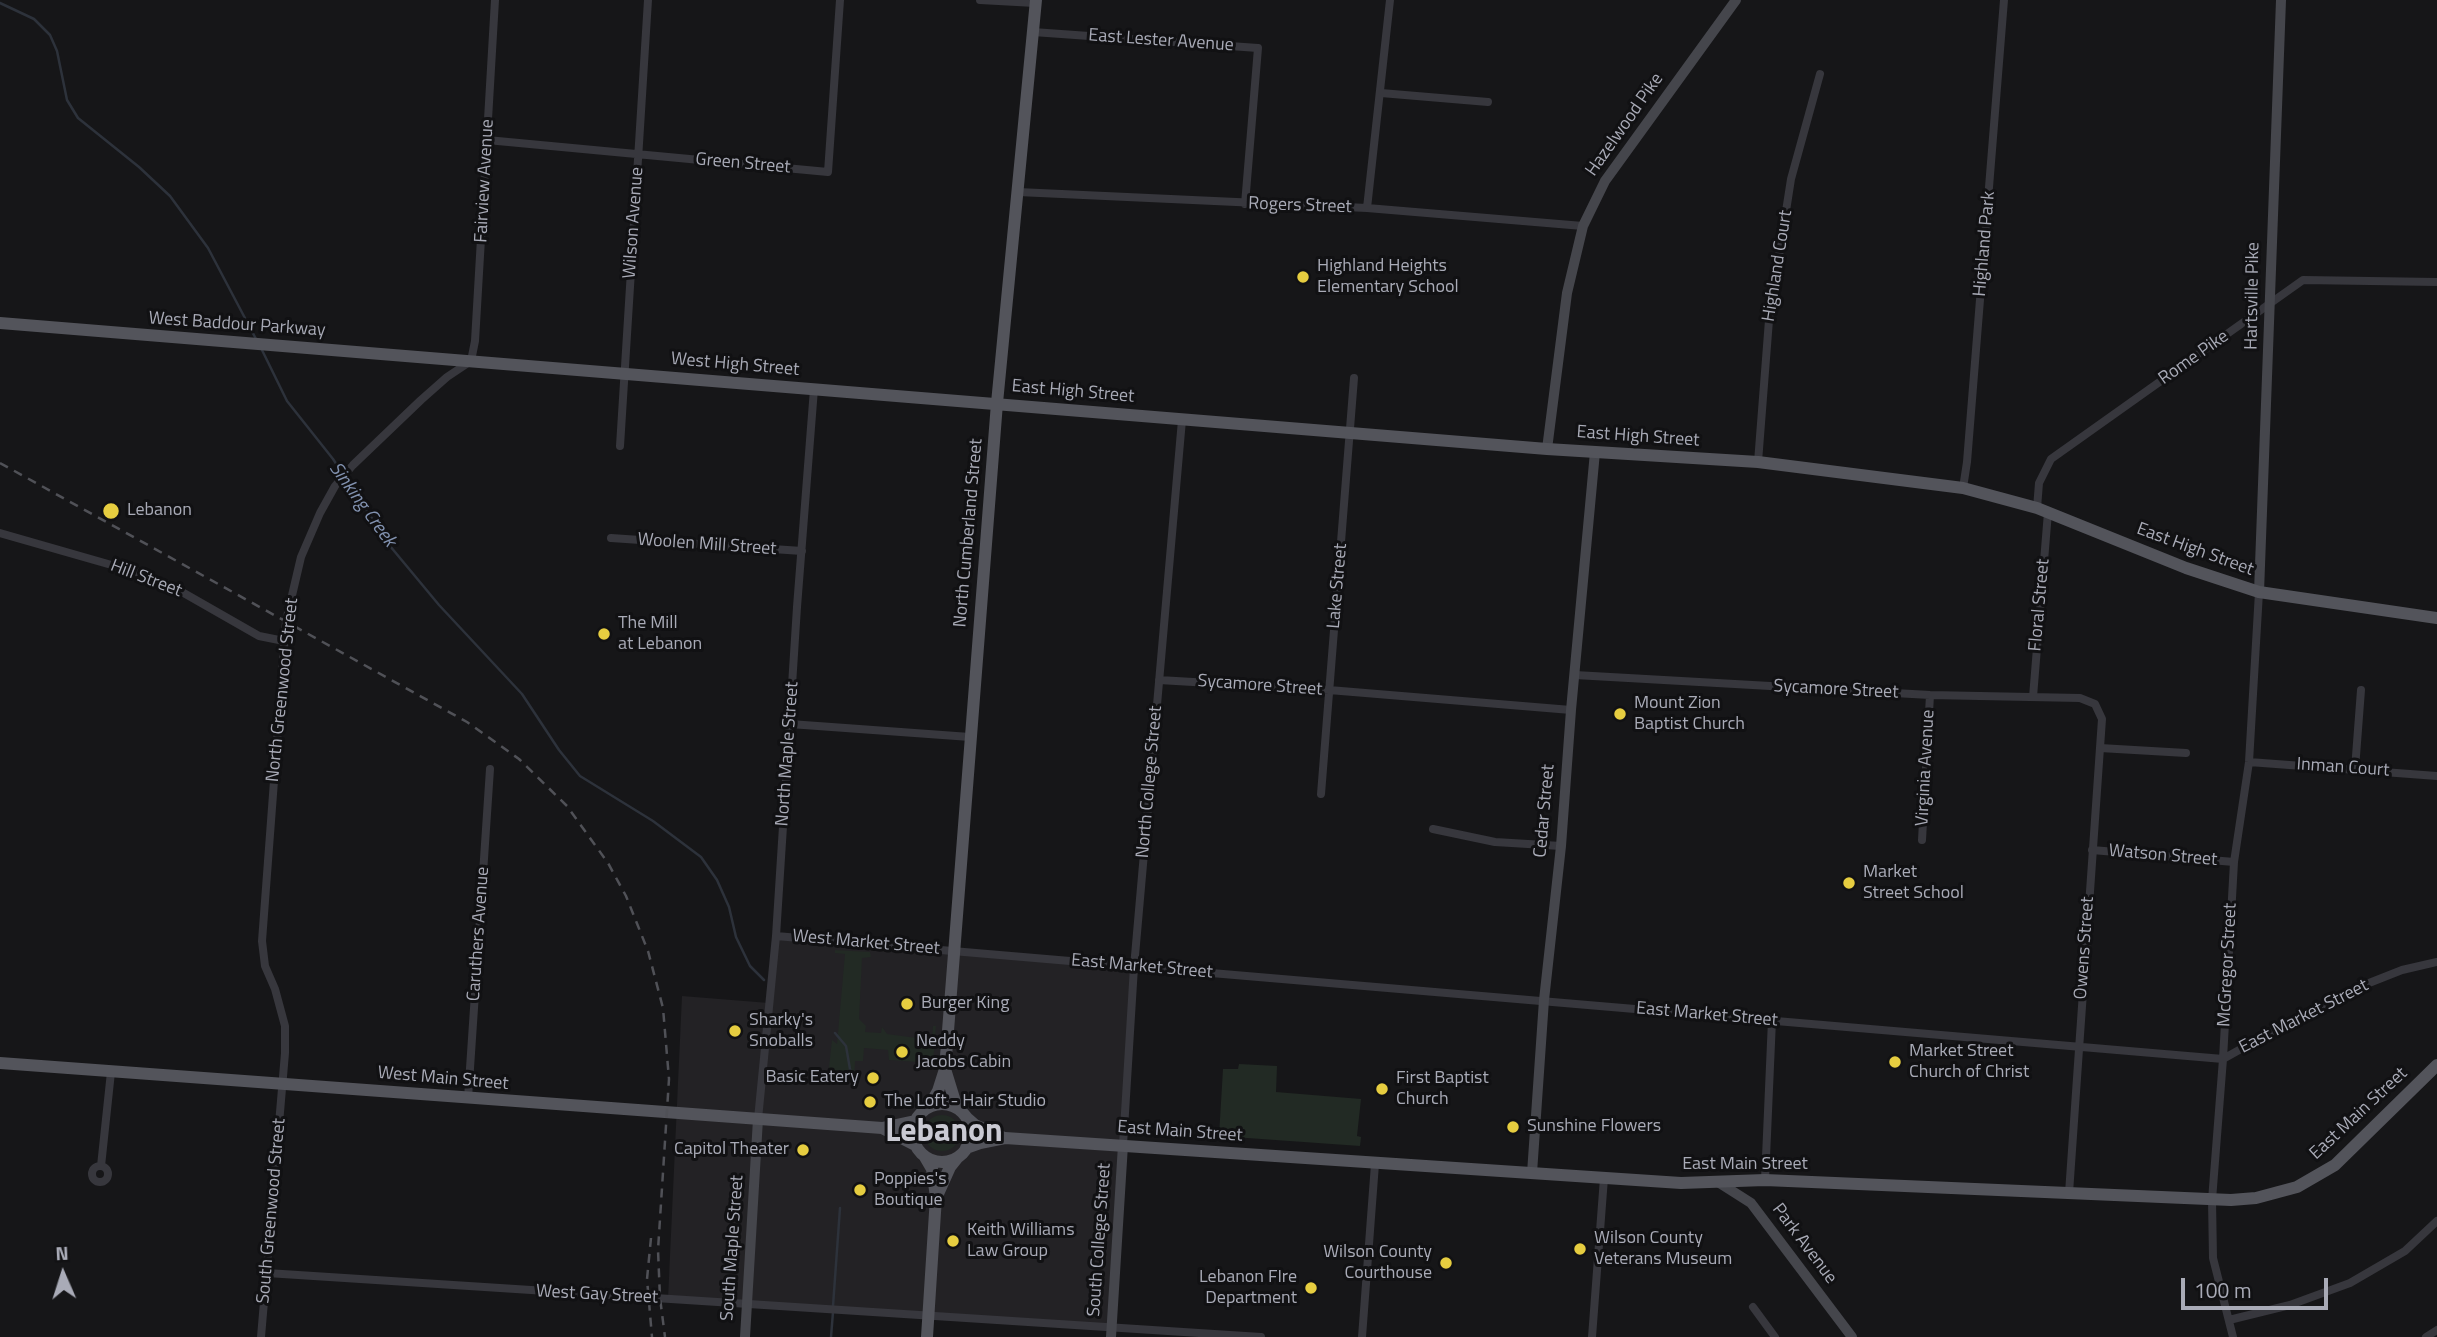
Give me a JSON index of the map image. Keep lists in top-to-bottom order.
{
  "streets": {
    "main road": [
      "West Baddour Parkway",
      "West High Street",
      "East High Street",
      "North Cumberland Street",
      "West Main Street",
      "East Main Street"
    ],
    "street": [
      "East Lester Avenue",
      "Hazelwood Pike",
      "Green Street",
      "Fairview Avenue",
      "Rogers Street",
      "Wilson Avenue",
      "Highland Park",
      "Highland Court",
      "Hartsville Pike",
      "Rome Pike",
      "Woolen Mill Street",
      "Hill Street",
      "Lake Street",
      "Floral Street",
      "Sycamore Street",
      "North Greenwood Street",
      "North Maple Street",
      "Virginia Avenue",
      "Inman Court",
      "North College Street",
      "Cedar Street",
      "Watson Street",
      "Caruthers Avenue",
      "West Market Street",
      "Owens Street",
      "McGregor Street",
      "East Market Street",
      "South Greenwood Street",
      "South College Street",
      "Park Avenue",
      "South Maple Street",
      "West Gay Street"
    ]
  },
  "crossings": [
    ["East Lester Avenue", "Rogers Street"],
    ["East Lester Avenue", "North Cumberland Street"],
    ["Hazelwood Pike", "Rogers Street"],
    ["Hazelwood Pike", "East High Street"],
    ["Green Street", "Fairview Avenue"],
    ["Green Street", "Wilson Avenue"],
    ["Fairview Avenue", "West Baddour Parkway"],
    ["Fairview Avenue", "West High Street"],
    ["Fairview Avenue", "North Greenwood Street"],
    ["Rogers Street", "North Cumberland Street"],
    ["Wilson Avenue", "West High Street"],
    ["Highland Park", "East High Street"],
    ["Highland Court", "East High Street"],
    ["Hartsville Pike", "Rome Pike"],
    ["Hartsville Pike", "East High Street"],
    ["Hartsville Pike", "McGregor Street"],
    ["West Baddour Parkway", "West High Street"],
    ["West Baddour Parkway", "North Greenwood Street"],
    ["Rome Pike", "East High Street"],
    ["Rome Pike", "Floral Street"],
    ["West High Street", "East High Street"],
    ["West High Street", "North Cumberland Street"],
    ["West High Street", "North Greenwood Street"],
    ["West High Street", "North Maple Street"],
    ["East High Street", "North Cumberland Street"],
    ["East High Street", "Lake Street"],
    ["East High Street", "Floral Street"],
    ["East High Street", "North College Street"],
    ["East High Street", "Cedar Street"],
    ["East High Street", "McGregor Street"],
    ["North Cumberland Street", "West Market Street"],
    ["North Cumberland Street", "East Market Street"],
    ["North Cumberland Street", "West Main Street"],
    ["North Cumberland Street", "East Main Street"],
    ["Woolen Mill Street", "North Maple Street"],
    ["Hill Street", "North Greenwood Street"],
    ["Lake Street", "Sycamore Street"],
    ["Floral Street", "Sycamore Street"],
    ["Sycamore Street", "Virginia Avenue"],
    ["Sycamore Street", "North College Street"],
    ["Sycamore Street", "Cedar Street"],
    ["Sycamore Street", "Owens Street"],
    ["North Greenwood Street", "West Main Street"],
    ["North Greenwood Street", "South Greenwood Street"],
    ["North Maple Street", "West Market Street"],
    ["North Maple Street", "West Main Street"],
    ["North Maple Street", "South Maple Street"],
    ["Inman Court", "McGregor Street"],
    ["North College Street", "East Market Street"],
    ["North College Street", "East Main Street"],
    ["North College Street", "South College Street"],
    ["Cedar Street", "East Market Street"],
    ["Cedar Street", "East Main Street"],
    ["Watson Street", "Owens Street"],
    ["Watson Street", "McGregor Street"],
    ["Caruthers Avenue", "West Main Street"],
    ["West Market Street", "East Market Street"],
    ["Owens Street", "East Market Street"],
    ["Owens Street", "East Main Street"],
    ["McGregor Street", "East Market Street"],
    ["McGregor Street", "East Main Street"],
    ["West Main Street", "East Main Street"],
    ["West Main Street", "South Greenwood Street"],
    ["West Main Street", "South Maple Street"],
    ["East Main Street", "South College Street"],
    ["East Main Street", "Park Avenue"],
    ["South Greenwood Street", "West Gay Street"],
    ["South College Street", "West Gay Street"],
    ["South Maple Street", "West Gay Street"]
  ],
  "districts": ["Lebanon"],
  "water": ["Sinking Creek"],
  "places": [
    "Highland Heights Elementary School",
    "Lebanon",
    "The Mill at Lebanon",
    "Mount Zion Baptist Church",
    "Market Street School",
    "Burger King",
    "Sharky's Snoballs",
    "Neddy Jacobs Cabin",
    "Market Street Church of Christ",
    "Basic Eatery",
    "First Baptist Church",
    "The Loft - Hair Studio",
    "Sunshine Flowers",
    "Capitol Theater",
    "Poppies's Boutique",
    "Keith Williams Law Group",
    "Wilson County Veterans Museum",
    "Wilson County Courthouse",
    "Lebanon FIre Department"
  ],
  "scale_bar": "100 m",
  "north": "top"
}
